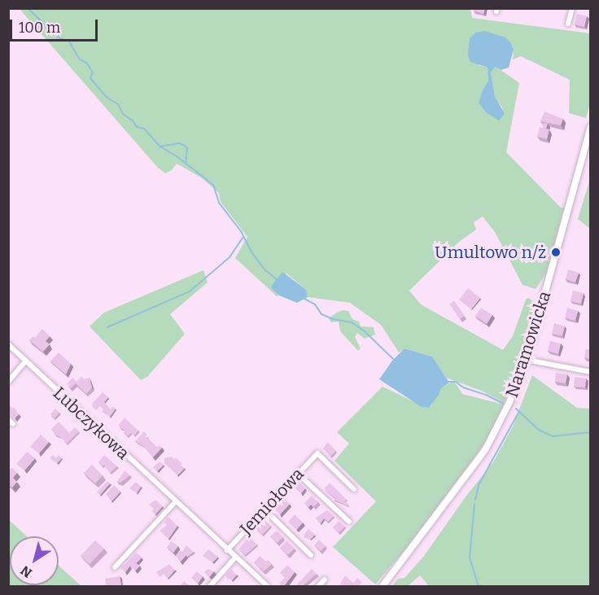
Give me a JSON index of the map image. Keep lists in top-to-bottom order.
{
  "streets": {
    "street": ["Naramowicka", "Lubczykowa", "Jemiołowa"]
  },
  "crossings": [
    ["Lubczykowa", "Jemiołowa"]
  ],
  "places": ["Umultowo n/ż"],
  "scale_bar": "100 m",
  "north": "bottom left"
}
